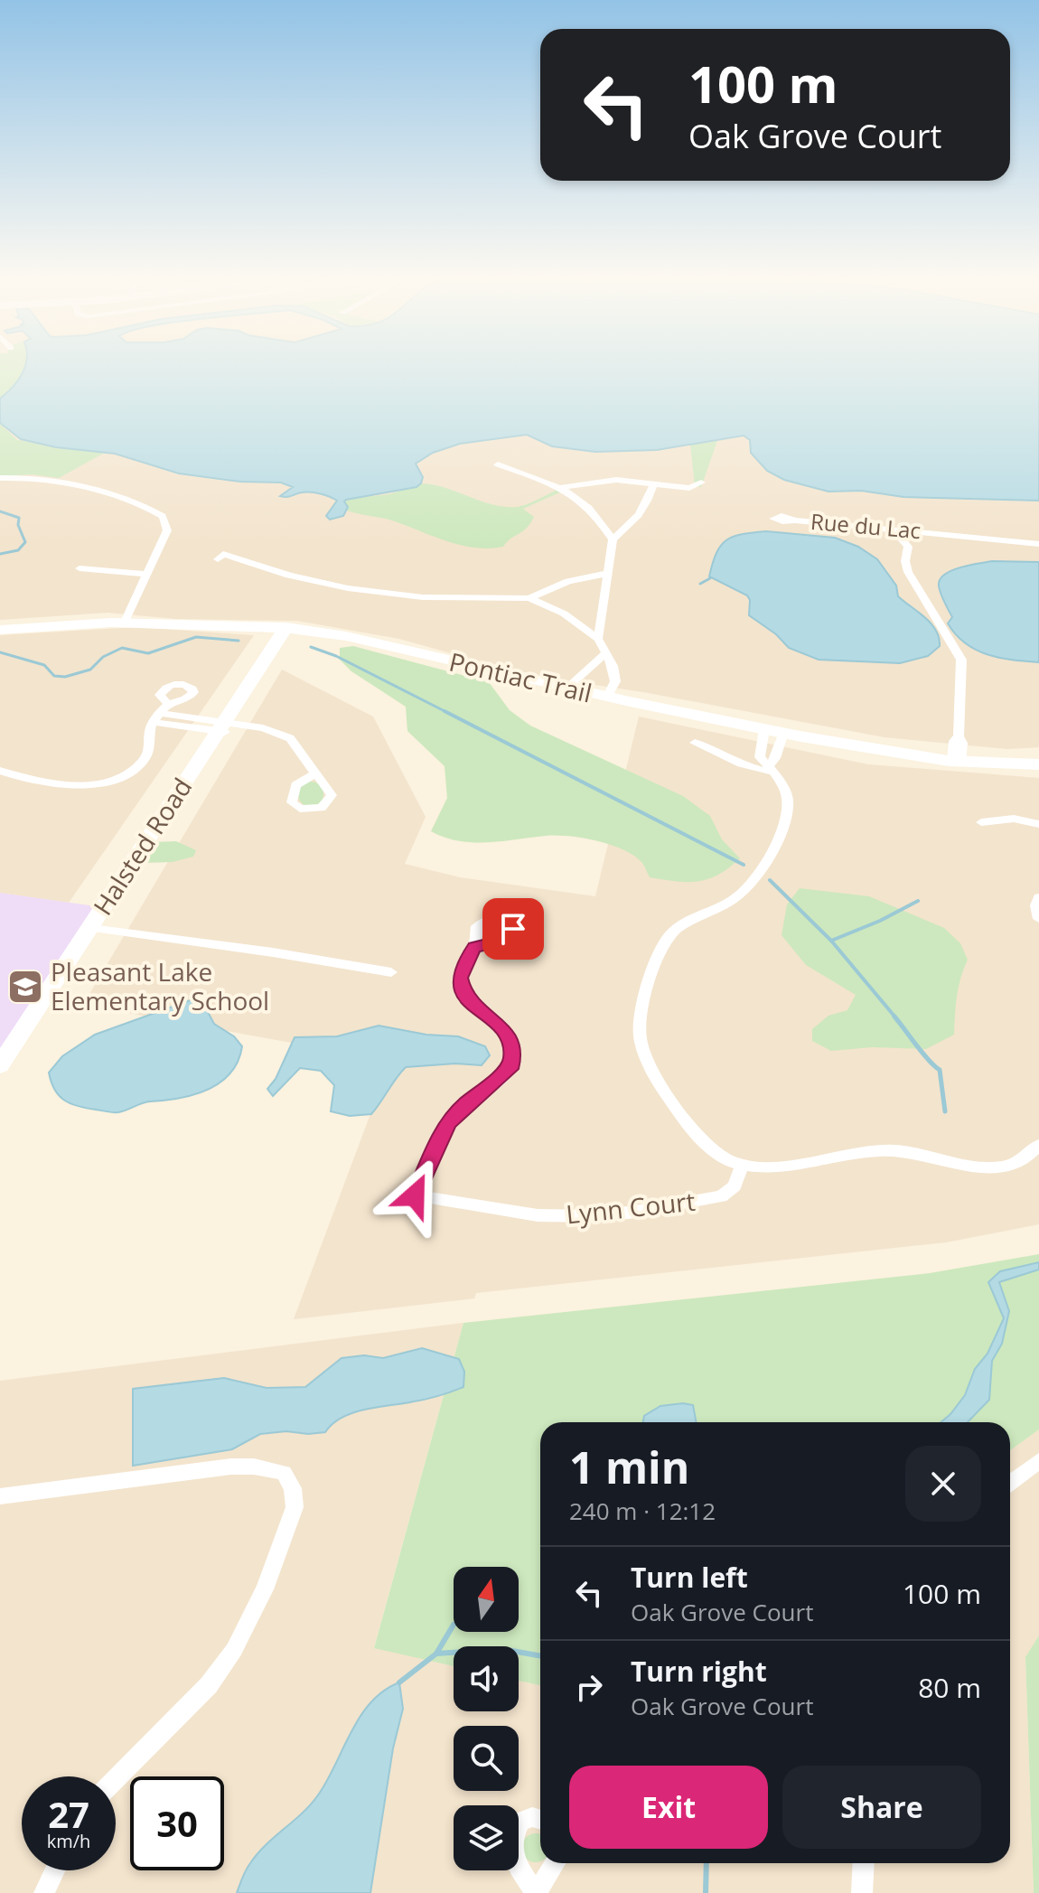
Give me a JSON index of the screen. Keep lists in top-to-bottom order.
{
  "streets": {
    "main road": ["Pontiac Trail", "Halsted Road"],
    "street": ["Rue du Lac", "Lynn Court"]
  },
  "crossings": [
    ["Pontiac Trail", "Halsted Road"]
  ],
  "places": {
    "school or university": ["Pleasant Lake Elementary School"]
  },
  "north": "top",
  "page": {
    "turn": ["100 m", "Oak Grove Court"],
    "heading": ["1 min", "240 m · 12:12"],
    "list": [
      {
        "name": "Turn left",
        "note": "Oak Grove Court",
        "value": "100 m"
      },
      {
        "name": "Turn right",
        "note": "Oak Grove Court",
        "value": "80 m"
      }
    ],
    "buttons": ["Exit", "Share"],
    "speed": "27 km/h",
    "limit": "30"
  }
}
